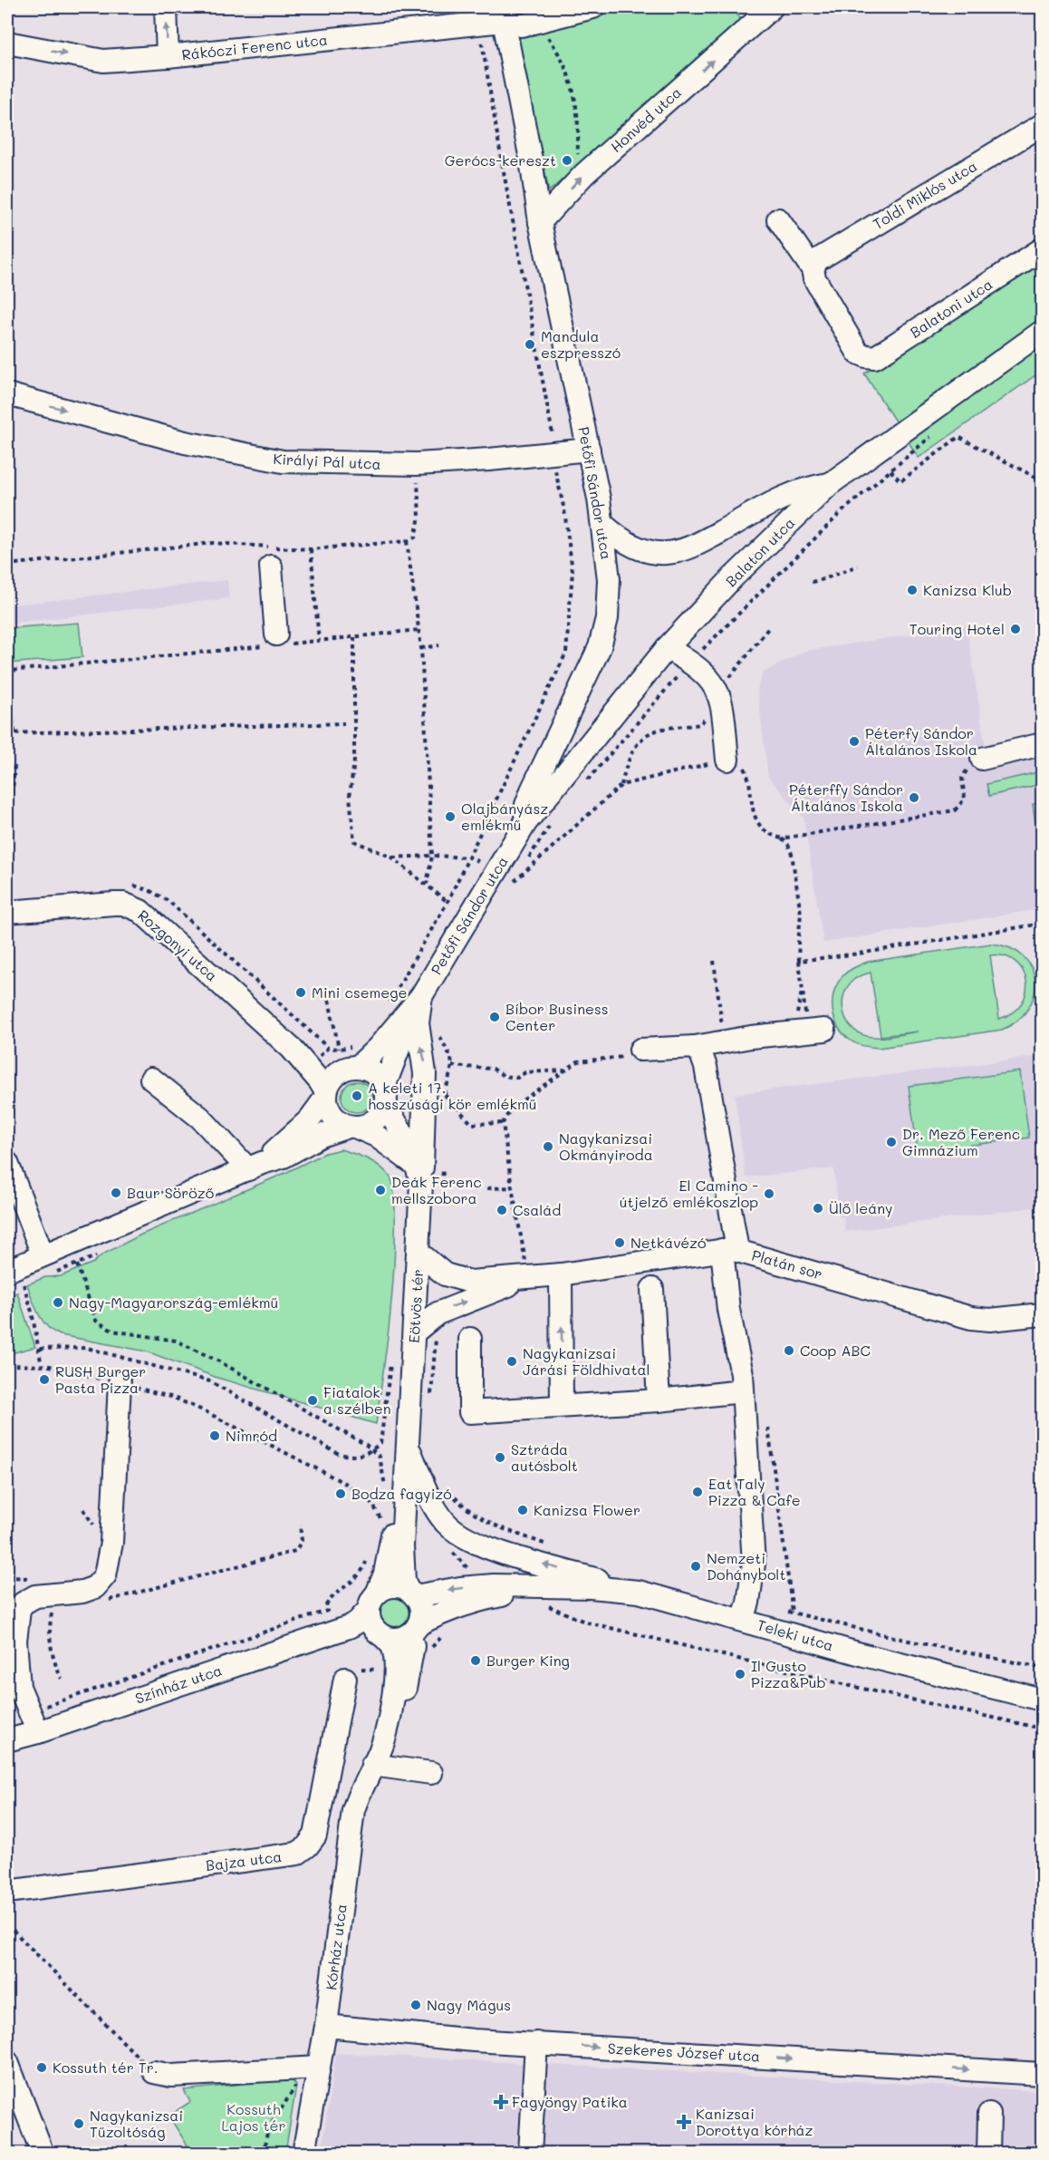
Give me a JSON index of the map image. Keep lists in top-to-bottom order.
{
  "streets": {
    "street": [
      "Rákóczi Ferenc utca",
      "Honvéd utca",
      "Toldi Miklós utca",
      "Balatoni utca",
      "Királyi Pál utca",
      "Petőfi Sándor utca",
      "Balaton utca",
      "Rozgonyi utca",
      "Platán sor",
      "Eötvös tér",
      "Teleki utca",
      "Színház utca",
      "Bajza utca",
      "Kórház utca",
      "Szekeres József utca"
    ]
  },
  "crossings": [
    ["Rákóczi Ferenc utca", "Petőfi Sándor utca"],
    ["Honvéd utca", "Petőfi Sándor utca"],
    ["Toldi Miklós utca", "Balatoni utca"],
    ["Királyi Pál utca", "Petőfi Sándor utca"],
    ["Petőfi Sándor utca", "Balaton utca"],
    ["Petőfi Sándor utca", "Rozgonyi utca"],
    ["Petőfi Sándor utca", "Eötvös tér"],
    ["Rozgonyi utca", "Eötvös tér"],
    ["Platán sor", "Eötvös tér"],
    ["Eötvös tér", "Teleki utca"],
    ["Eötvös tér", "Színház utca"],
    ["Eötvös tér", "Kórház utca"],
    ["Teleki utca", "Színház utca"],
    ["Teleki utca", "Kórház utca"],
    ["Színház utca", "Kórház utca"],
    ["Kórház utca", "Szekeres József utca"]
  ],
  "one_way": ["Honvéd utca", "Királyi Pál utca", "Szekeres József utca"],
  "parks": ["Kossuth Lajos tér"],
  "places": {
    "other": [
      "Gerócs-kereszt",
      "Mandula eszpresszó",
      "Kanizsa Klub",
      "Touring Hotel",
      "Péterfy Sándor Általános Iskola",
      "Péterffy Sándor Általános Iskola",
      "Olajbányász emlékmű",
      "Mini csemege",
      "Bíbor Business Center",
      "A keleti 17. hosszúsági kör emlékmű",
      "Dr. Mező Ferenc Gimnázium",
      "Nagykanizsai Okmányiroda",
      "Deák Ferenc mellszobora",
      "Baur Söröző",
      "El Camino - útjelző emlékoszlop",
      "Ülő leány",
      "Család",
      "Netkávézó",
      "Nagy-Magyarország-emlékmű",
      "Coop ABC",
      "Nagykanizsai Járási Földhivatal",
      "RUSH Burger Pasta Pizza",
      "Fiatalok a szélben",
      "Nimród",
      "Sztráda autósbolt",
      "Eat Taly Pizza & Cafe",
      "Bodza fagyizó",
      "Kanizsa Flower",
      "Nemzeti Dohánybolt",
      "Burger King",
      "Il Gusto Pizza&Pub",
      "Nagy Mágus",
      "Kossuth tér Tr.",
      "Nagykanizsai Tűzoltóság"
    ],
    "health": ["Fagyöngy Patika", "Kanizsai Dorottya kórház"]
  }
}
